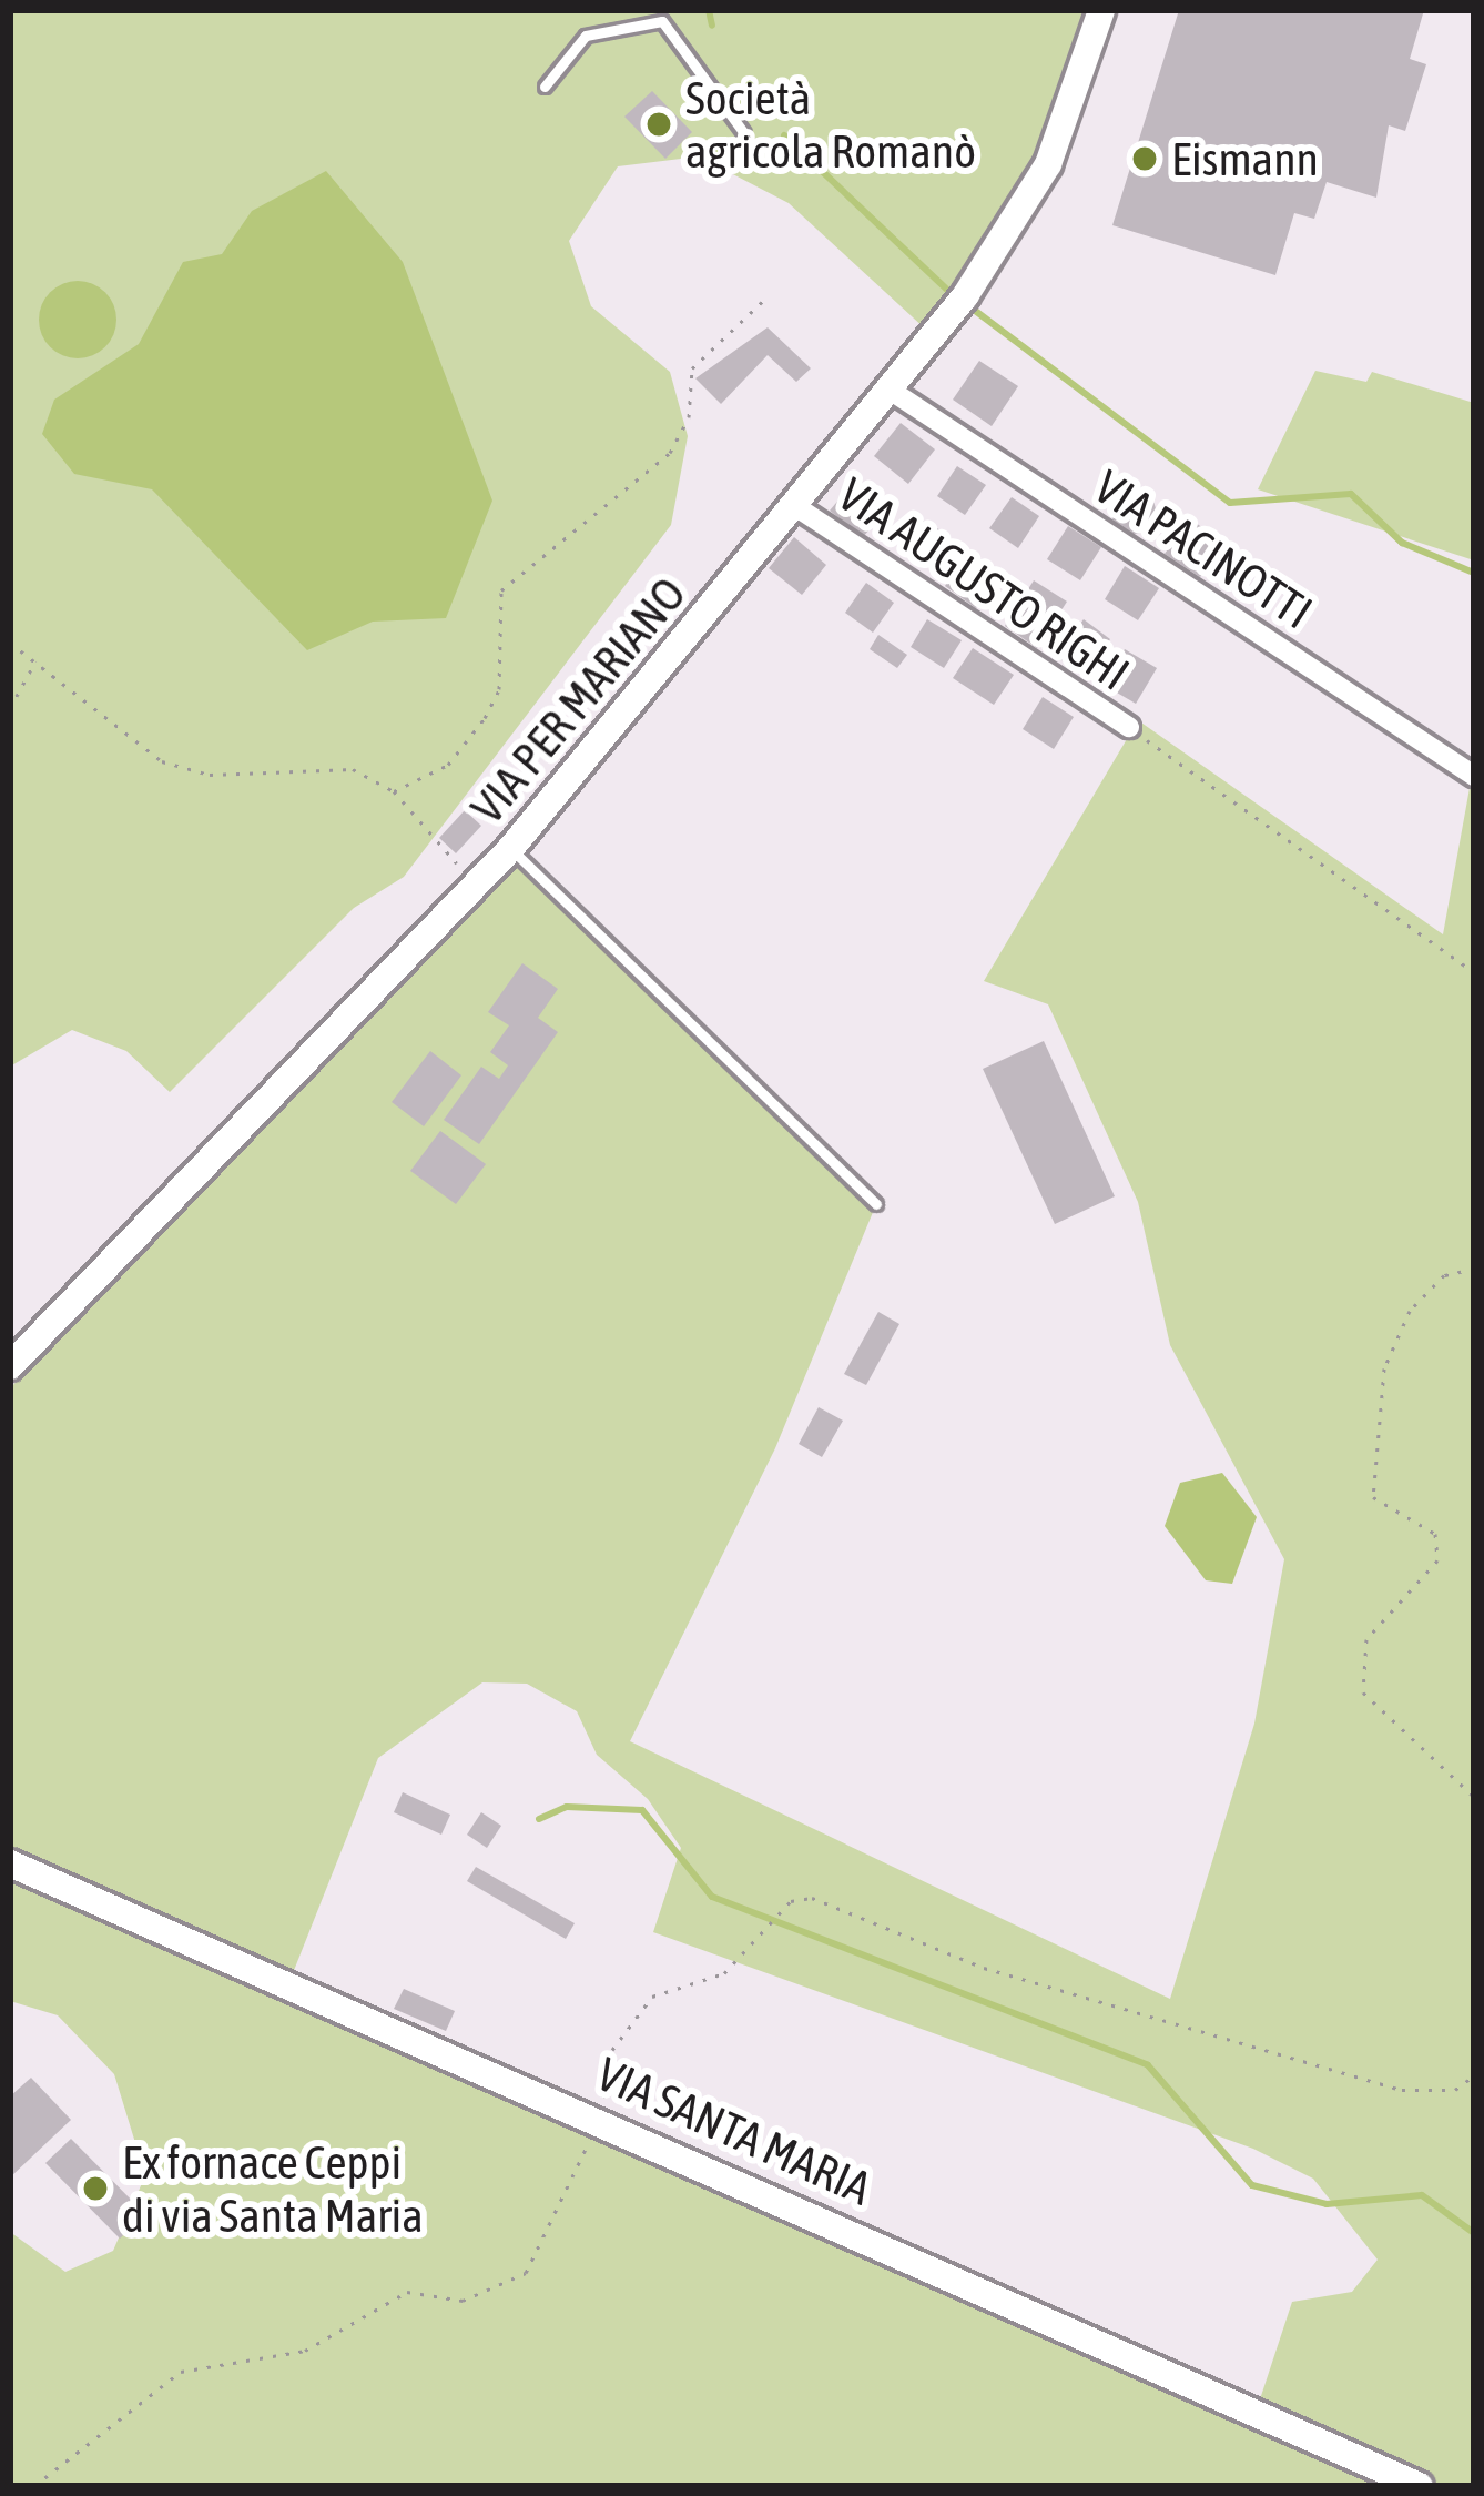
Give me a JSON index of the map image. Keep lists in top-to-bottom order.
{
  "streets": {
    "street": [
      "VIA PACINOTTI",
      "VIA AUGUSTO RIGHI",
      "VIA PER MARIANO",
      "VIA SANTA MARIA"
    ]
  },
  "crossings": [
    ["VIA PACINOTTI", "VIA PER MARIANO"],
    ["VIA AUGUSTO RIGHI", "VIA PER MARIANO"]
  ],
  "places": ["Società agricola Romanò", "Eismann", "Ex fornace Ceppi di via Santa Maria"]
}
